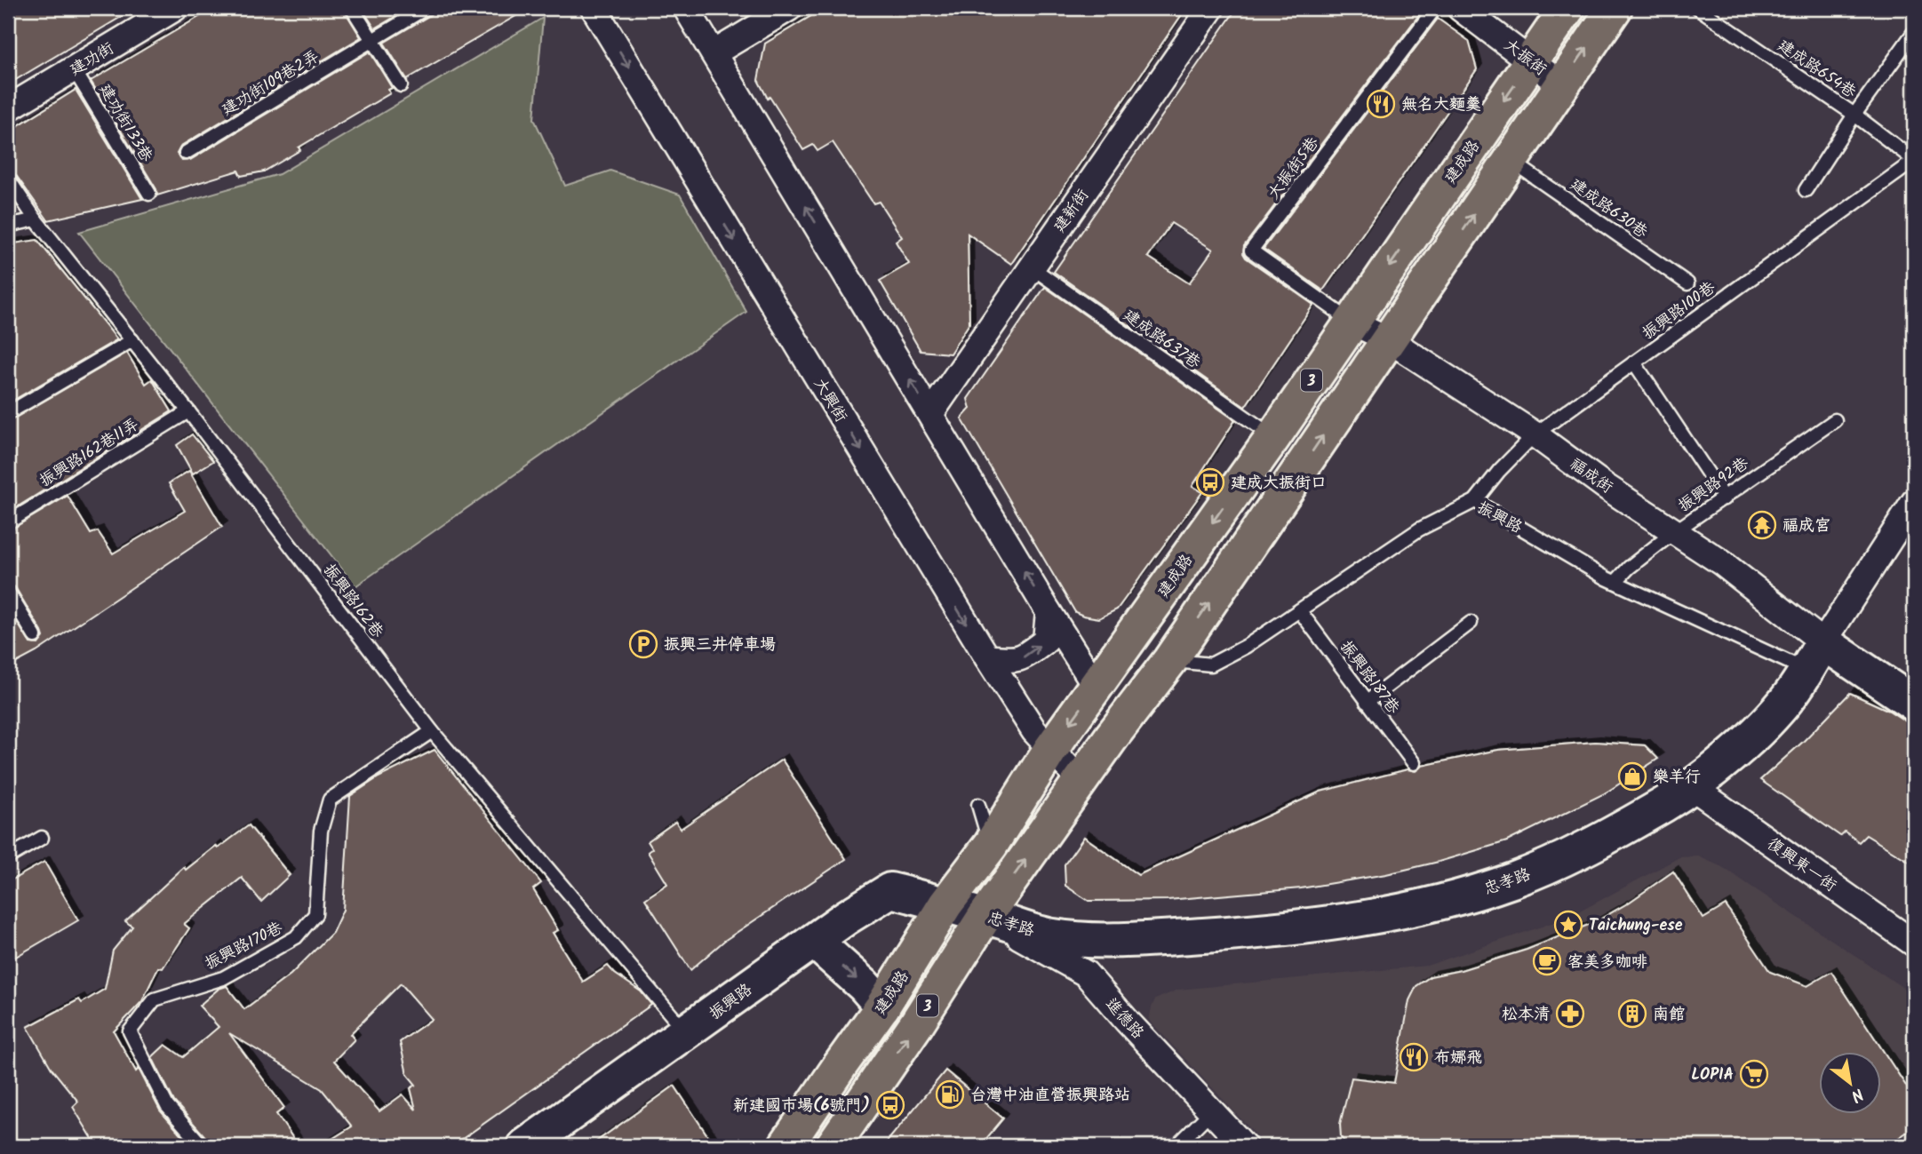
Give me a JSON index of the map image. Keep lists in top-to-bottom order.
{
  "streets": {
    "main road": [
      "建成路",
      "3",
      "振興路",
      "忠孝路"
    ],
    "street": [
      "大振街",
      "建功街",
      "建新街",
      "大興街",
      "福成街",
      "復興東一街",
      "進德路"
    ],
    "lane": [
      "建成路654巷",
      "建功街109巷2弄",
      "建功街133巷",
      "大振街5巷",
      "建成路630巷",
      "振興路100巷",
      "建成路637巷",
      "振興路162巷11弄",
      "振興路92巷",
      "振興路162巷",
      "振興路187巷",
      "振興路170巷"
    ]
  },
  "crossings": [
    ["大振街", "建成路"],
    ["大振街", "3"],
    ["建功街", "建功街133巷"],
    ["建成路654巷", "振興路100巷"],
    ["建成路", "大振街5巷"],
    ["建成路", "建成路637巷"],
    ["建成路", "大興街"],
    ["建成路", "福成街"],
    ["建成路", "振興路"],
    ["建成路", "忠孝路"],
    ["大振街5巷", "福成街"],
    ["建成路630巷", "3"],
    ["建新街", "建成路637巷"],
    ["振興路100巷", "福成街"],
    ["振興路100巷", "振興路"],
    ["3", "大興街"],
    ["3", "福成街"],
    ["3", "振興路"],
    ["3", "忠孝路"],
    ["3", "進德路"],
    ["振興路162巷11弄", "振興路162巷"],
    ["福成街", "振興路92巷"],
    ["福成街", "振興路"],
    ["福成街", "忠孝路"],
    ["振興路92巷", "振興路"],
    ["振興路", "振興路162巷"],
    ["振興路", "振興路187巷"],
    ["振興路", "忠孝路"],
    ["振興路162巷", "振興路170巷"],
    ["復興東一街", "忠孝路"],
    ["忠孝路", "進德路"]
  ],
  "places": {
    "restaurant": ["無名大麵羹", "布娜飛"],
    "bus stop": ["建成大振街口", "新建國市場(6號門)"],
    "temple": ["福成宮"],
    "parking": ["振興三井停車場"],
    "shop": ["樂羊行"],
    "place": ["Taichung-ese"],
    "cafe": ["客美多咖啡"],
    "pharmacy": ["松本清"],
    "building": ["南館"],
    "supermarket": ["LOPIA"],
    "fuel station": ["台灣中油直營振興路站"]
  },
  "north": "bottom right"
}
